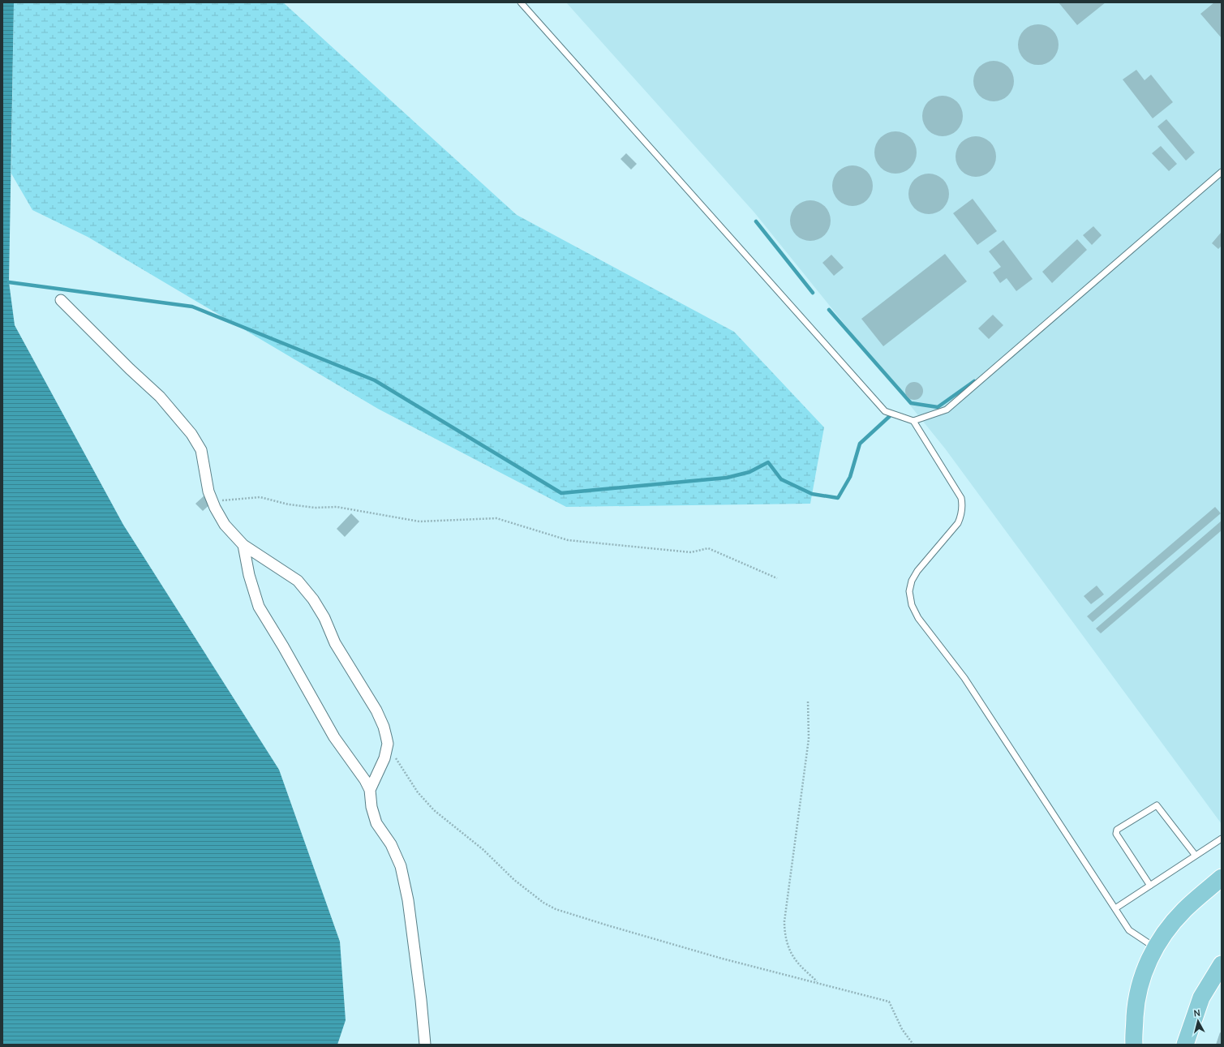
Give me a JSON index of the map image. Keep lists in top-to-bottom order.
{
  "north": "top"
}
